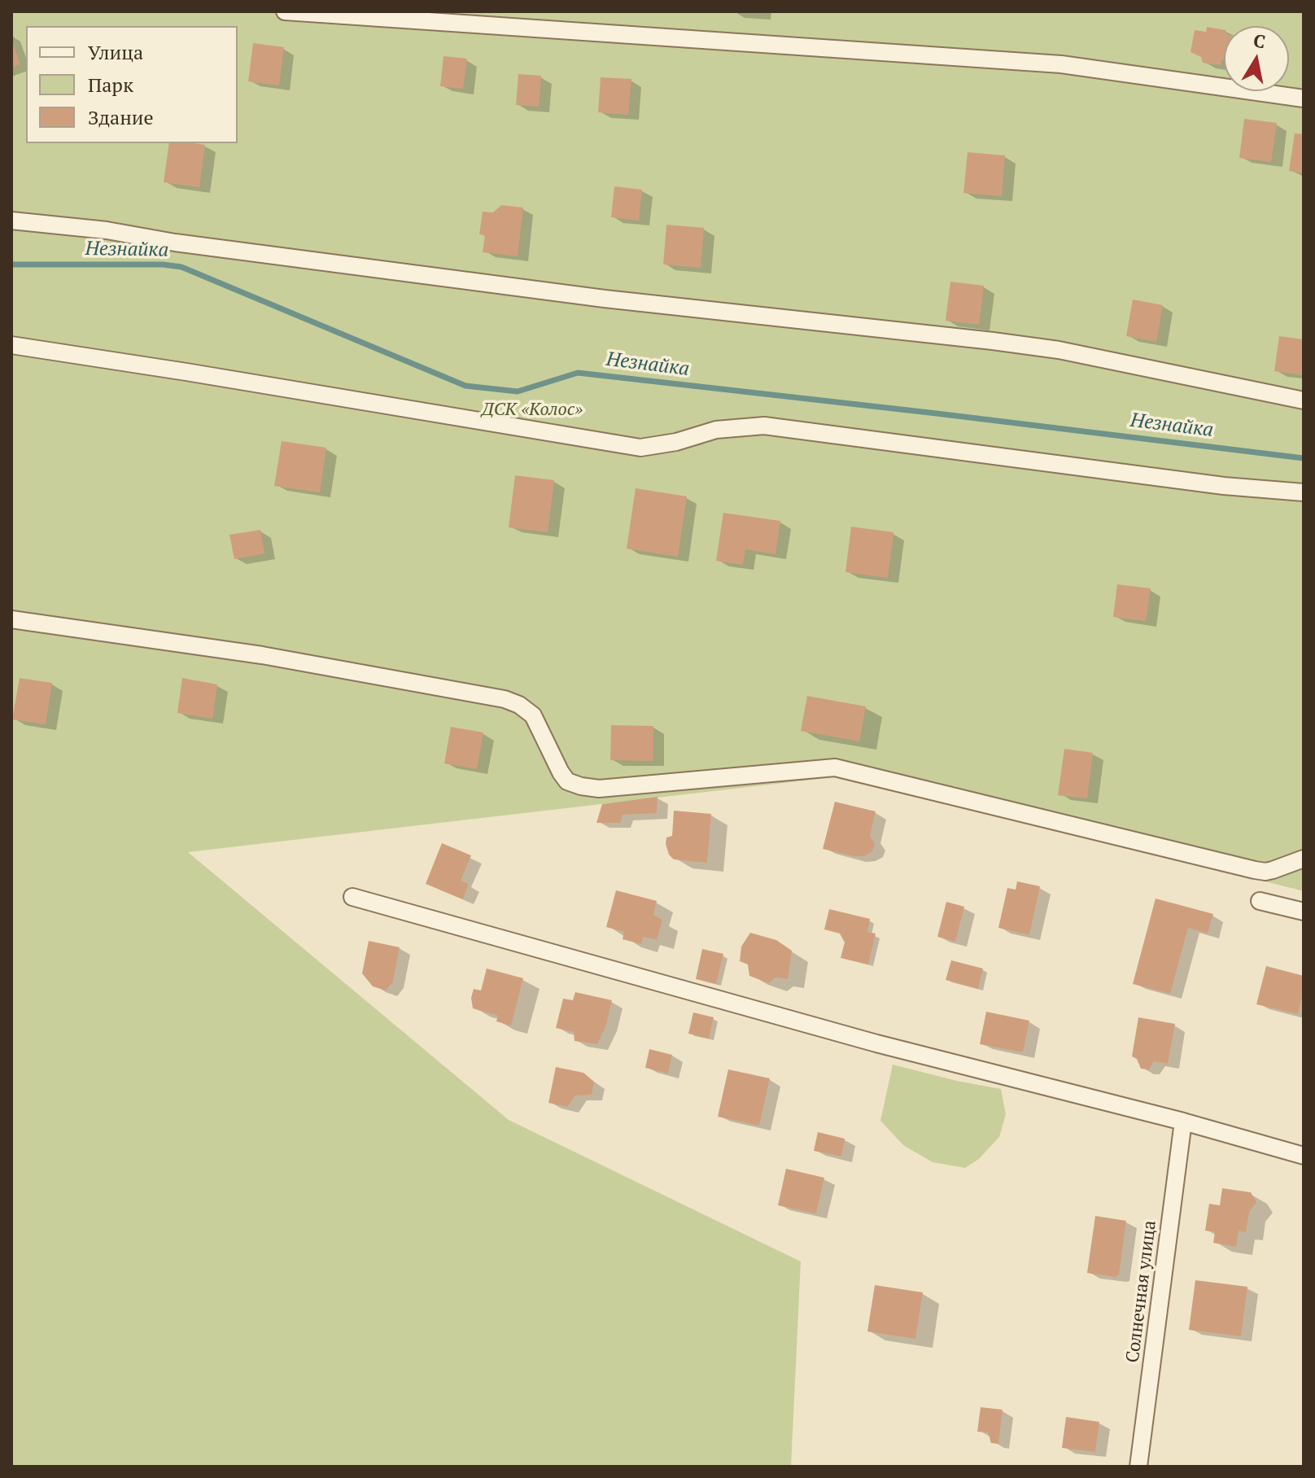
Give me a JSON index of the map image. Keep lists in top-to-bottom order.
{
  "streets": {
    "street": ["Солнечная улица"]
  },
  "water": ["Незнайка"],
  "parks": ["ДСК «Колос»"],
  "legend": ["Улица", "Парк", "Здание"],
  "north": "top"
}
